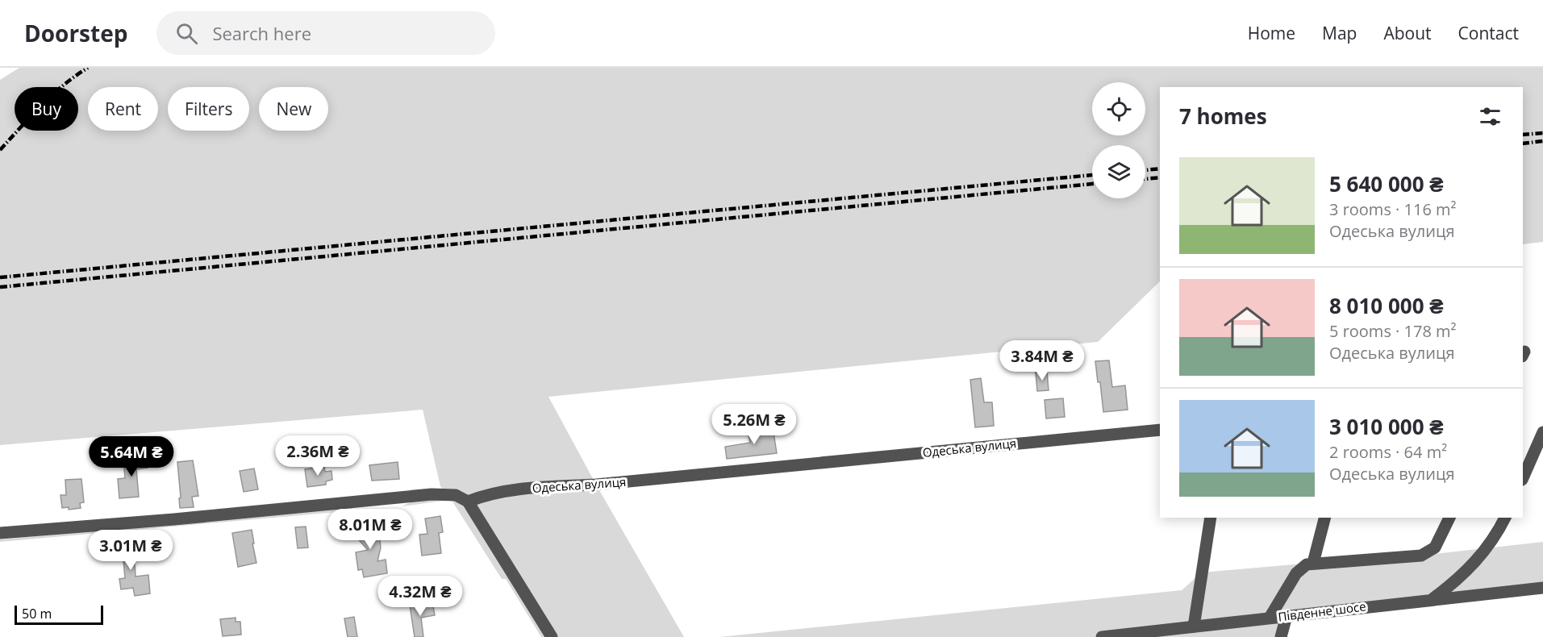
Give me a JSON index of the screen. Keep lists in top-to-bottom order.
{
  "streets": {
    "street": ["Одеська вулиця", "Південне шосе"]
  },
  "scale_bar": "50 m",
  "page": {
    "header": "Doorstep",
    "search": "Search here",
    "nav": [
      "Home",
      "Map",
      "About",
      "Contact"
    ],
    "chip": [
      "Buy",
      "Rent",
      "Filters",
      "New"
    ],
    "heading": "7 homes",
    "list": [
      {
        "name": "5 640 000 ₴",
        "note": "3 rooms · 116 m² · Одеська вулиця"
      },
      {
        "name": "8 010 000 ₴",
        "note": "5 rooms · 178 m² · Одеська вулиця"
      },
      {
        "name": "3 010 000 ₴",
        "note": "2 rooms · 64 m² · Одеська вулиця"
      }
    ],
    "price": [
      "3.84M ₴",
      "5.26M ₴",
      "2.36M ₴",
      "5.64M ₴",
      "8.01M ₴",
      "3.01M ₴",
      "4.32M ₴"
    ],
    "scale": "50 m"
  }
}
